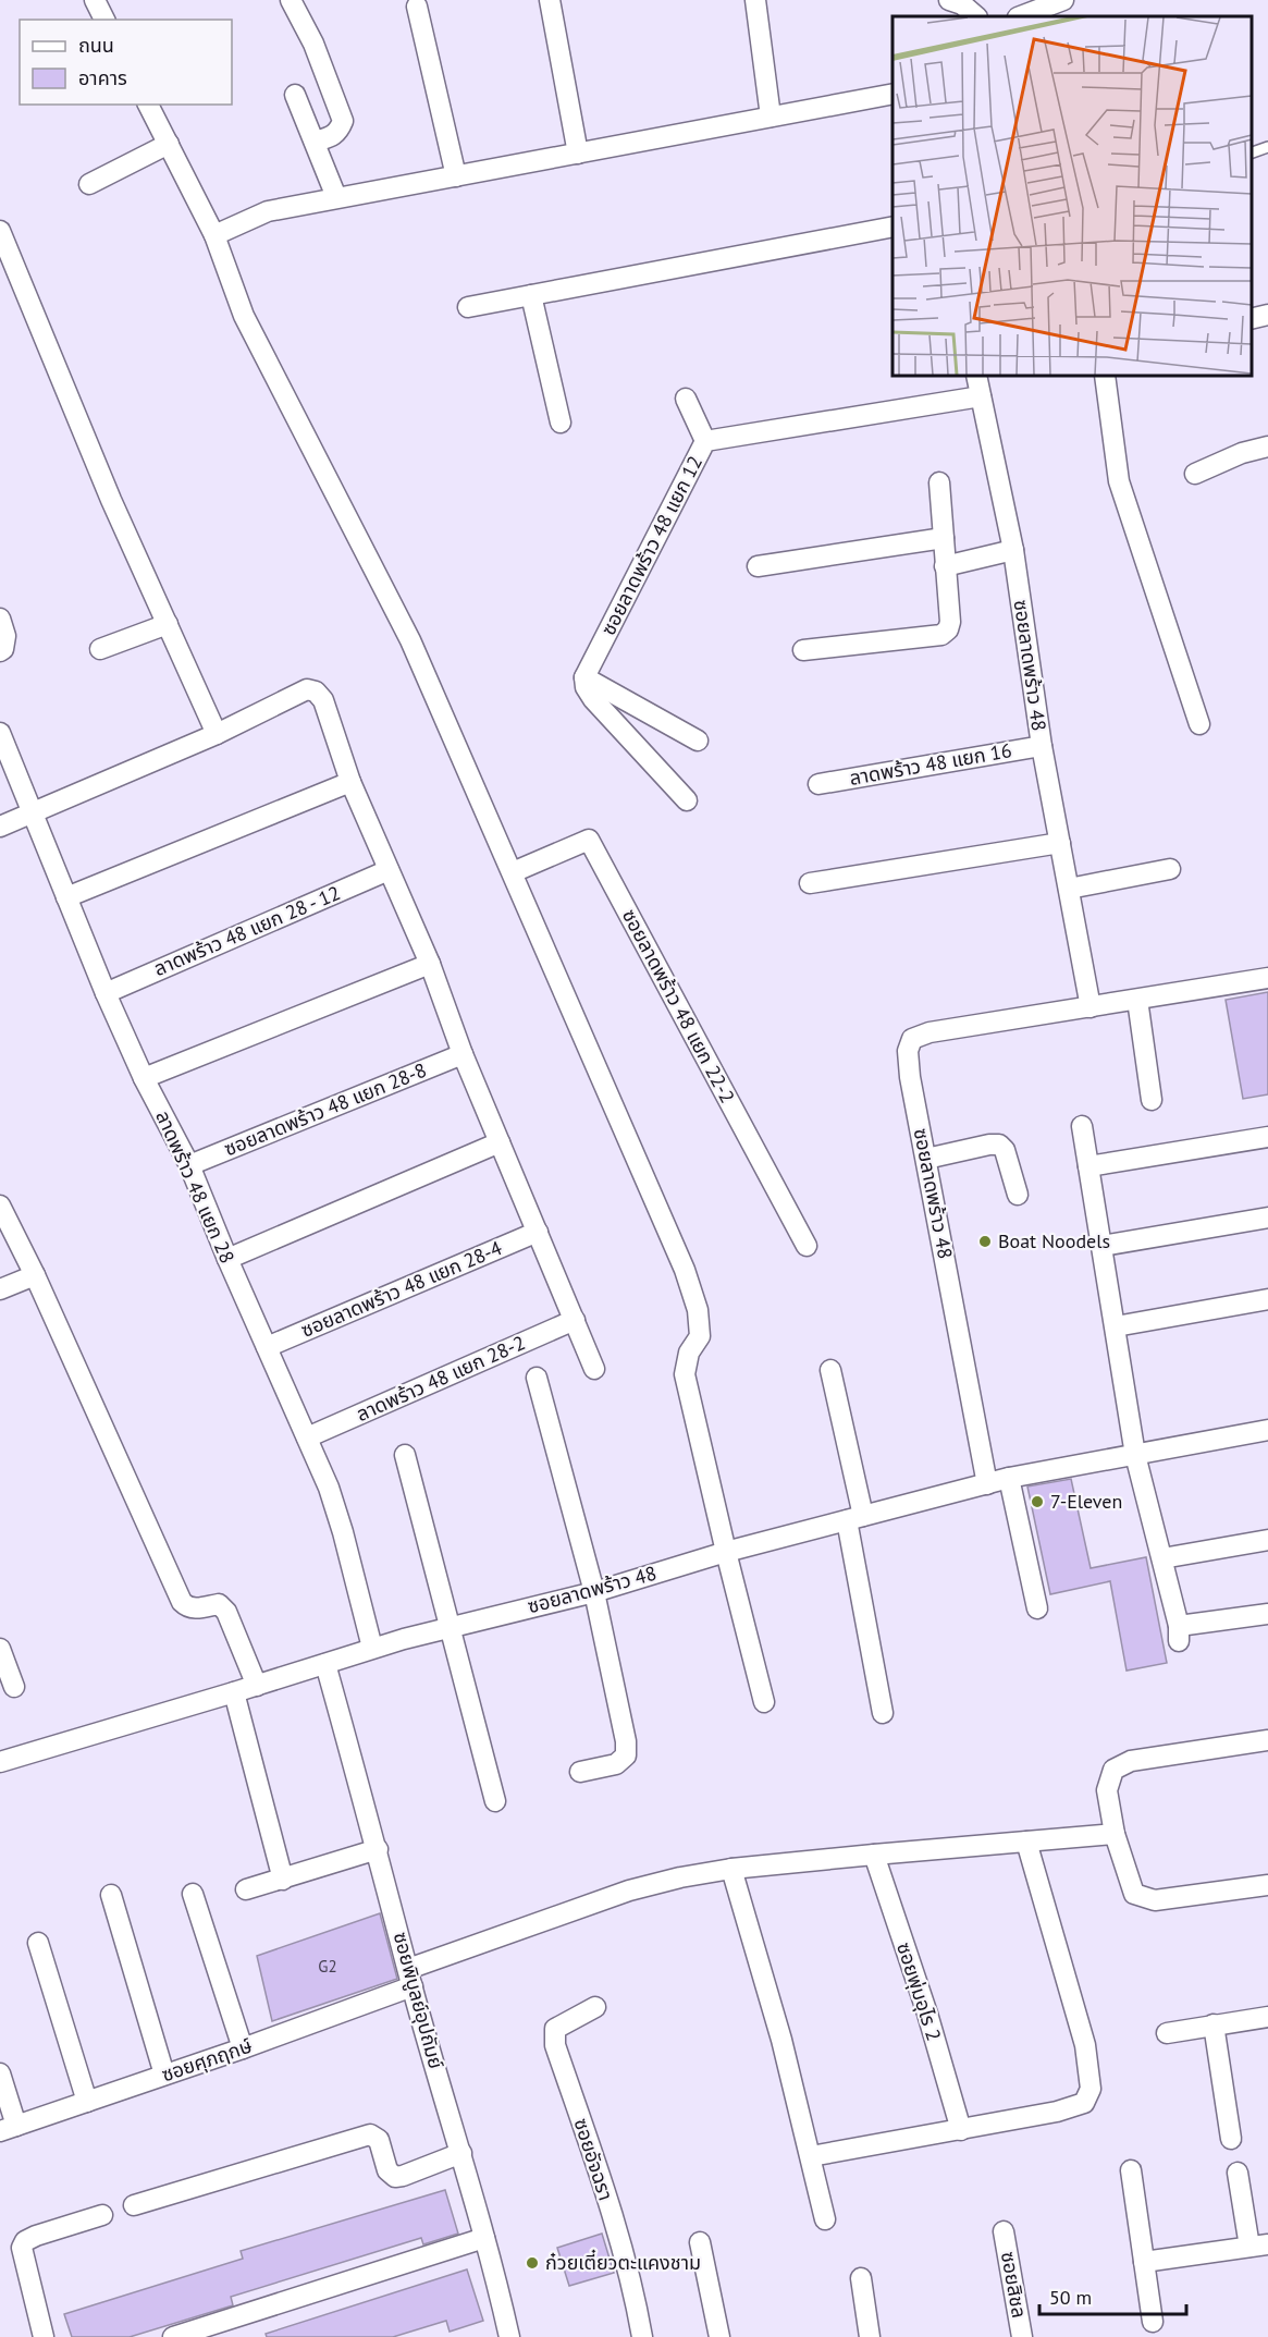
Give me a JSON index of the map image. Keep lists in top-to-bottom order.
{
  "streets": {
    "street": [
      "ซอยลาดพร้าว 48 แยก 12",
      "ซอยลาดพร้าว 48",
      "ลาดพร้าว 48 แยก 16",
      "ลาดพร้าว 48 แยก 28 - 12",
      "ซอยลาดพร้าว 48 แยก 22-2",
      "ซอยลาดพร้าว 48 แยก 28-8",
      "ลาดพร้าว 48 แยก 28",
      "ซอยลาดพร้าว 48 แยก 28-4",
      "ลาดพร้าว 48 แยก 28-2",
      "ซอยพุ่มอุไร 2",
      "ซอยพิบูลย์อุปถัมย์",
      "ซอยศุภฤกษ์",
      "ซอยอัจฉรา",
      "ซอยสิชล"
    ]
  },
  "crossings": [
    ["ซอยลาดพร้าว 48 แยก 12", "ซอยลาดพร้าว 48"],
    ["ซอยลาดพร้าว 48", "ลาดพร้าว 48 แยก 16"],
    ["ซอยลาดพร้าว 48", "ลาดพร้าว 48 แยก 28"],
    ["ซอยลาดพร้าว 48", "ซอยพิบูลย์อุปถัมย์"],
    ["ลาดพร้าว 48 แยก 28 - 12", "ลาดพร้าว 48 แยก 28"],
    ["ซอยลาดพร้าว 48 แยก 28-8", "ลาดพร้าว 48 แยก 28"],
    ["ลาดพร้าว 48 แยก 28", "ซอยลาดพร้าว 48 แยก 28-4"],
    ["ลาดพร้าว 48 แยก 28", "ลาดพร้าว 48 แยก 28-2"],
    ["ซอยพุ่มอุไร 2", "ซอยศุภฤกษ์"],
    ["ซอยพิบูลย์อุปถัมย์", "ซอยศุภฤกษ์"]
  ],
  "places": ["Boat Noodels", "7-Eleven", "ก๋วยเตี๋ยวตะแคงชาม"],
  "house_numbers": ["G2"],
  "legend": ["ถนน", "อาคาร"],
  "scale_bar": "50 m"
}
